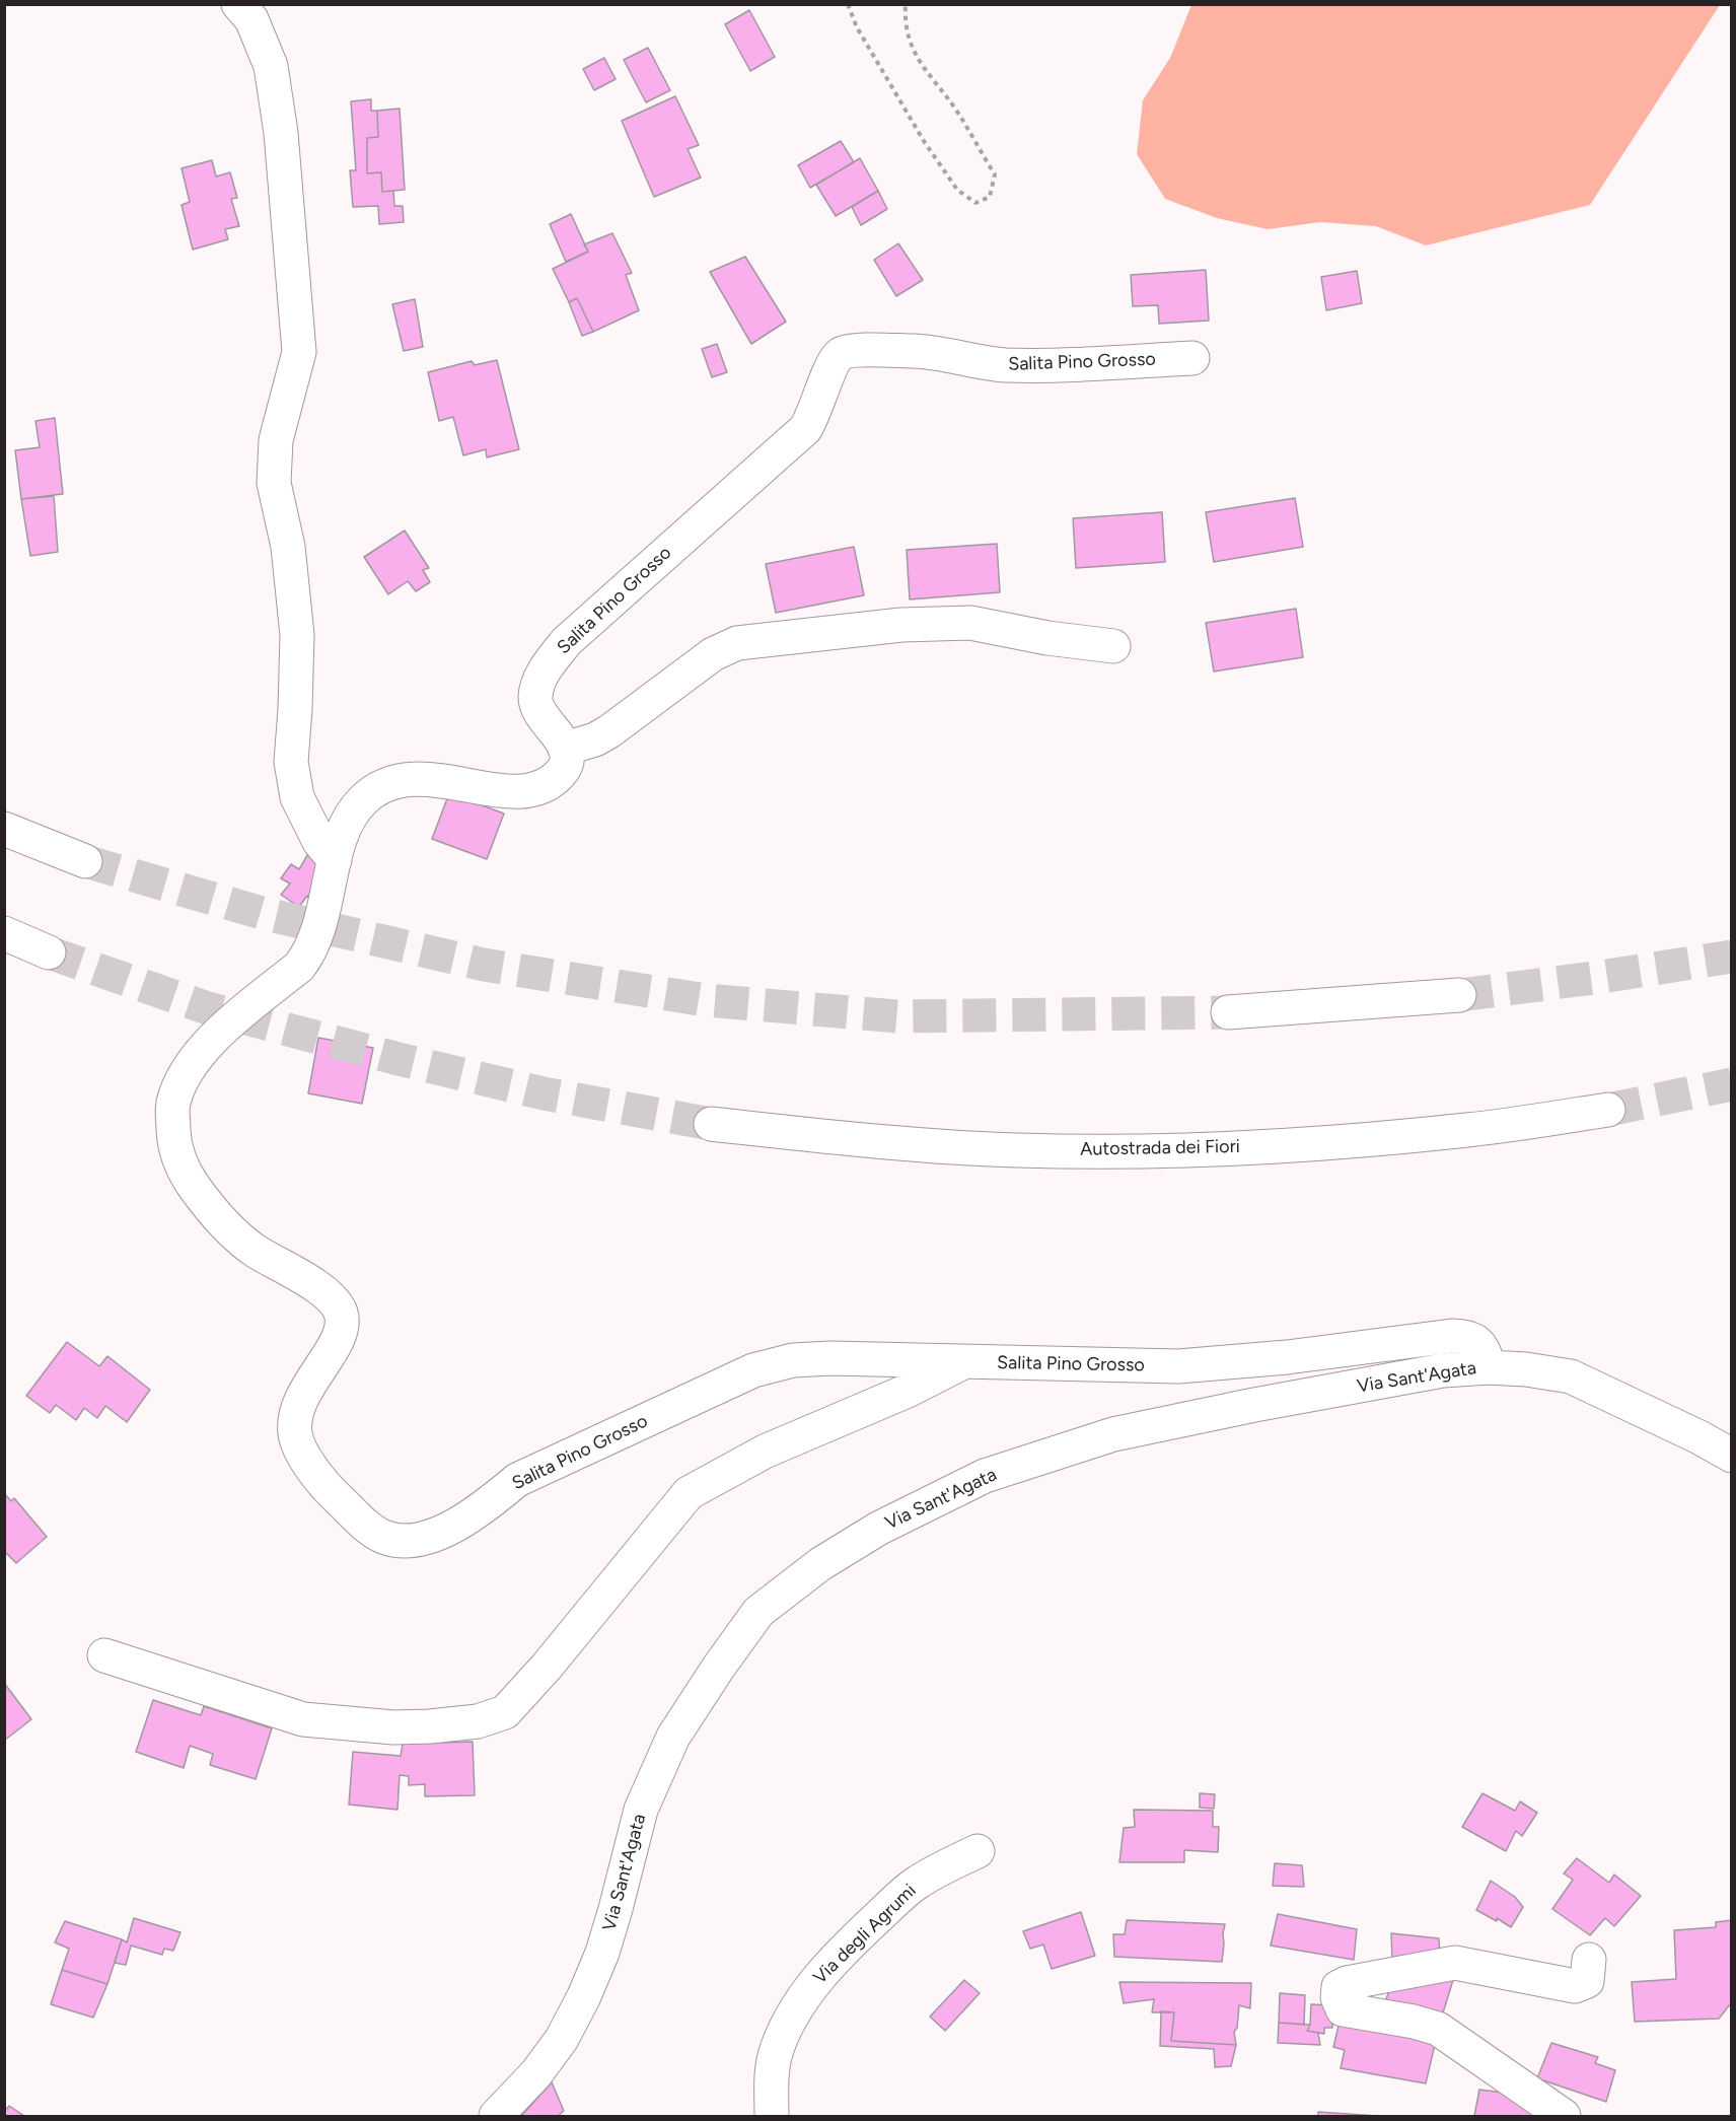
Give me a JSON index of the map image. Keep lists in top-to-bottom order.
{
  "streets": {
    "main road": [
      "Salita Pino Grosso",
      "Autostrada dei Fiori",
      "Via Sant'Agata",
      "Via degli Agrumi"
    ]
  },
  "crossings": [
    ["Salita Pino Grosso", "Via Sant'Agata"]
  ]
}
